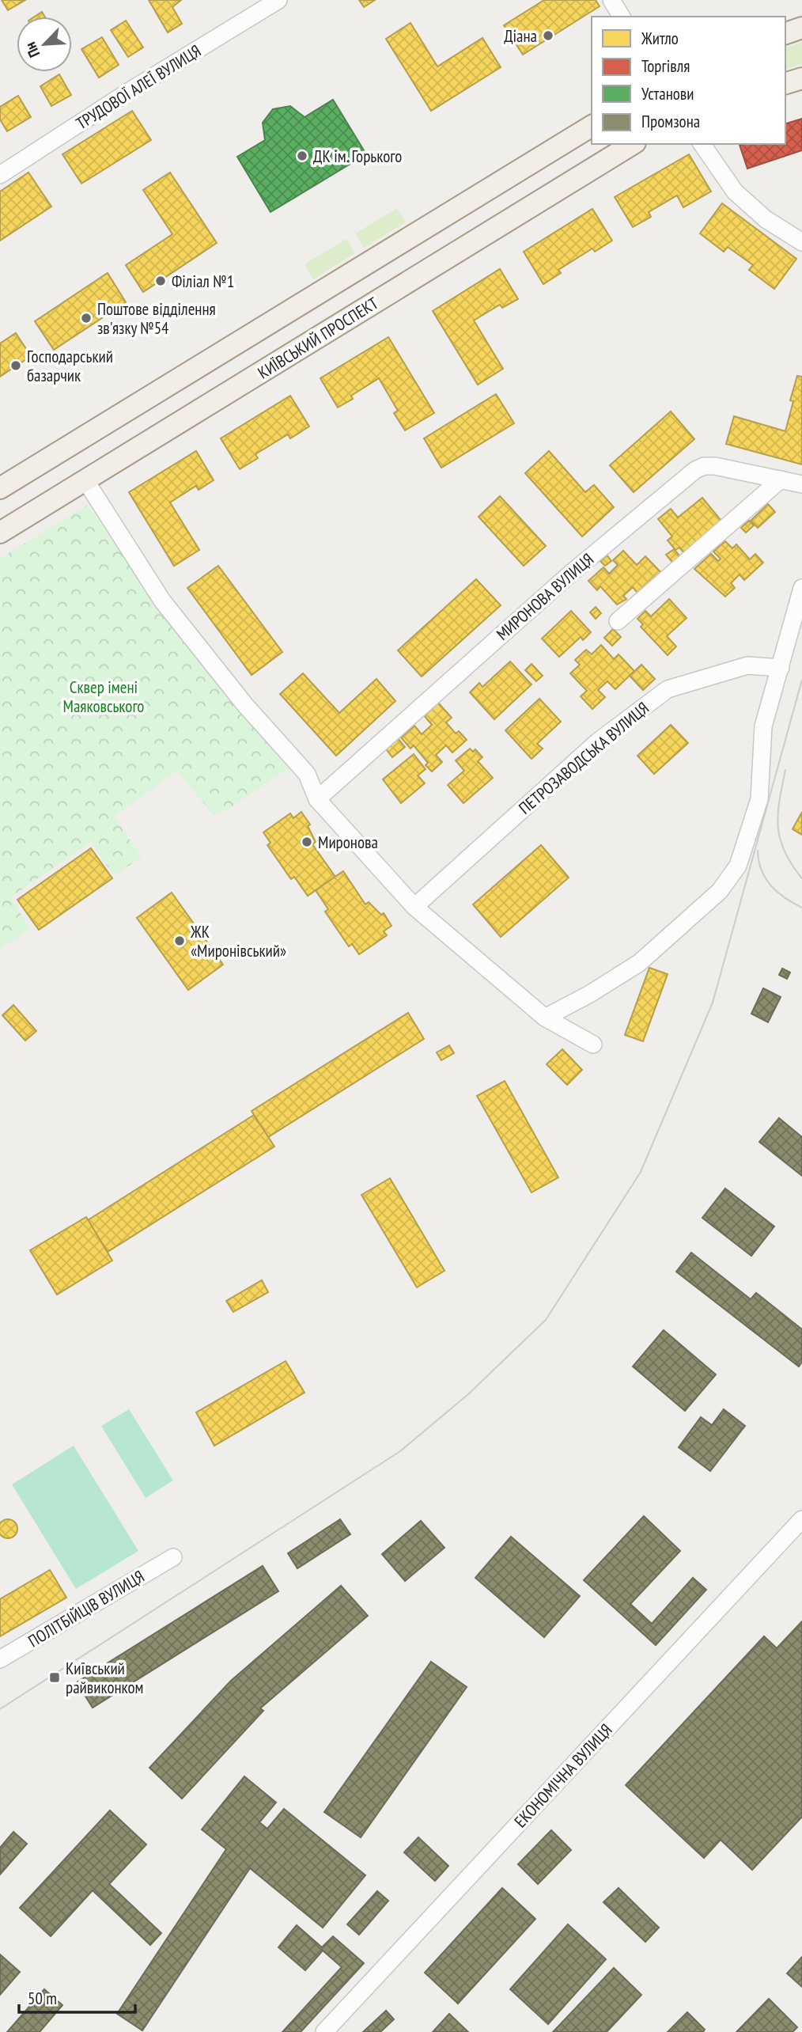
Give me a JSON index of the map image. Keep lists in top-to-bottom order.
{
  "streets": {
    "main road": ["КИЇВСЬКИЙ ПРОСПЕКТ"],
    "street": [
      "ТРУДОВОЇ АЛЕЇ ВУЛИЦЯ",
      "МИРОНОВА ВУЛИЦЯ",
      "ПЕТРОЗАВОДСЬКА ВУЛИЦЯ",
      "ПОЛІТБІЙЦІВ ВУЛИЦЯ",
      "ЕКОНОМІЧНА ВУЛИЦЯ"
    ]
  },
  "parks": ["Сквер імені Маяковського"],
  "places": {
    "other": [
      "Діана",
      "ДК ім. Горького",
      "Філіал №1",
      "Поштове відділення зв'язку №54",
      "Господарський базарчик",
      "Миронова",
      "ЖК «Миронівський»"
    ],
    "transit": ["Київський райвиконком"]
  },
  "legend": [
    "Житло",
    "Торгівля",
    "Установи",
    "Промзона"
  ],
  "scale_bar": "50 m",
  "north": "bottom left"
}
